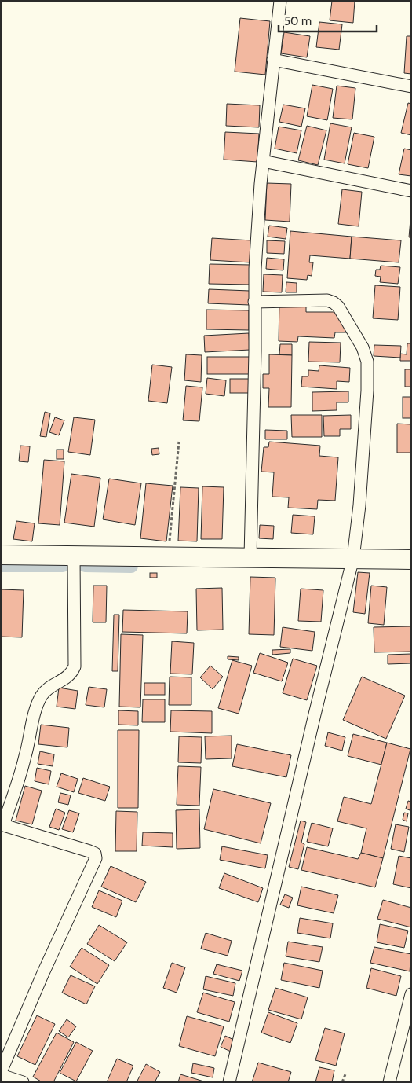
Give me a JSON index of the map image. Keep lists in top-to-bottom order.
{
  "scale_bar": "50 m"
}
